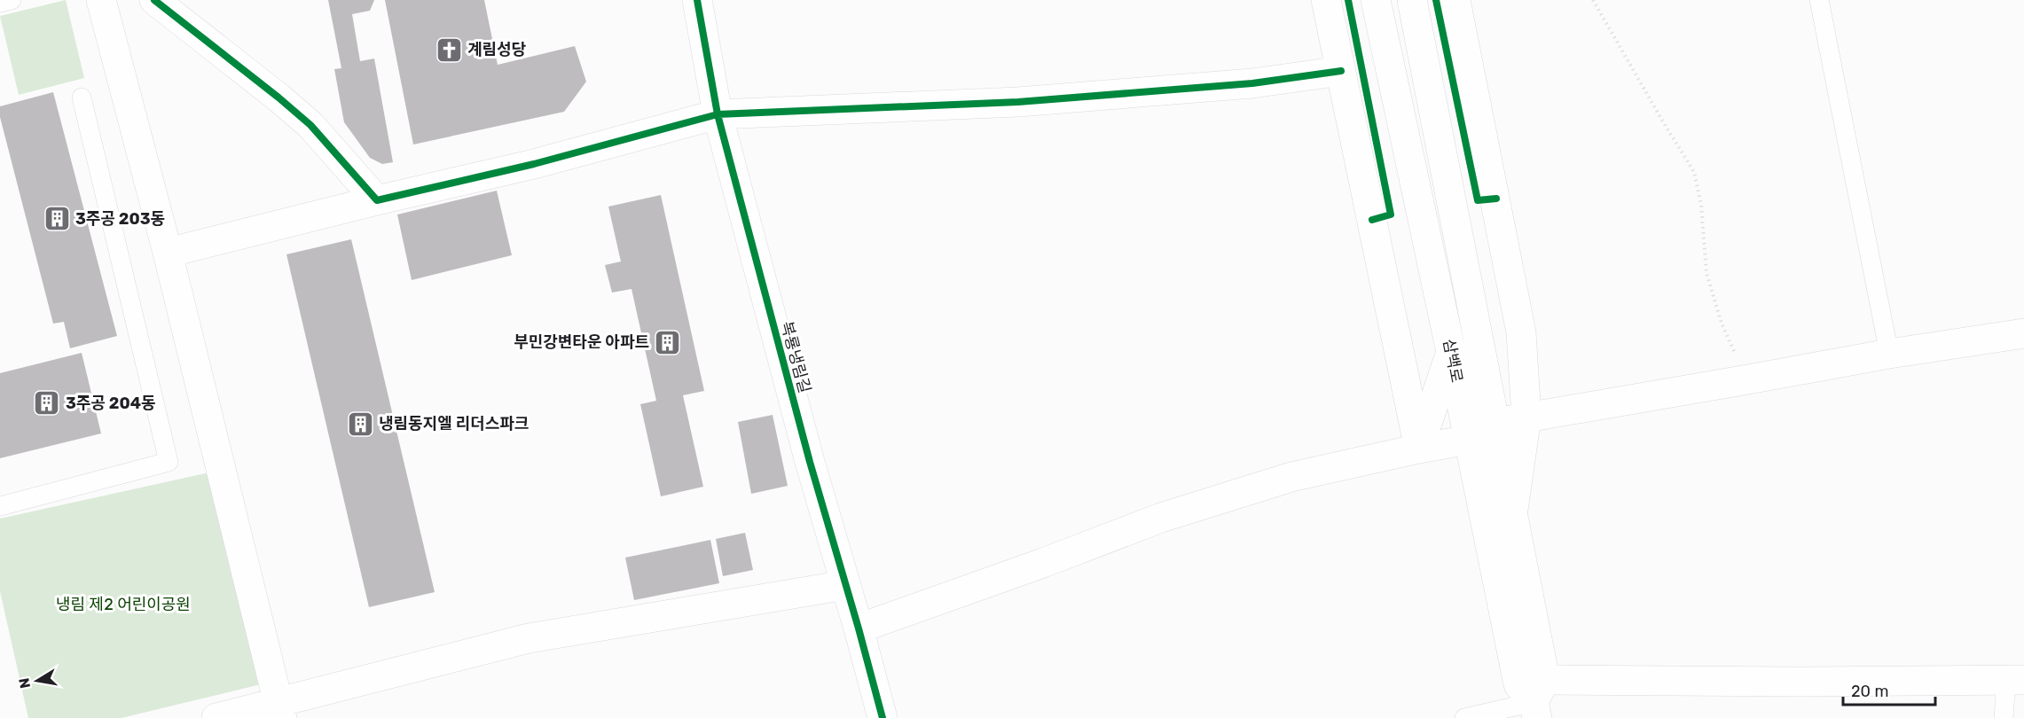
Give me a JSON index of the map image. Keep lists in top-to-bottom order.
{
  "streets": {
    "street": ["복룡냉림길", "삼백로"]
  },
  "parks": ["냉림 제2 어린이공원"],
  "places": {
    "church": ["계림성당"],
    "building": [
      "3주공 203동",
      "부민강변타운 아파트",
      "3주공 204동",
      "냉림동지엘 리더스파크"
    ]
  },
  "scale_bar": "20 m",
  "north": "left"
}
